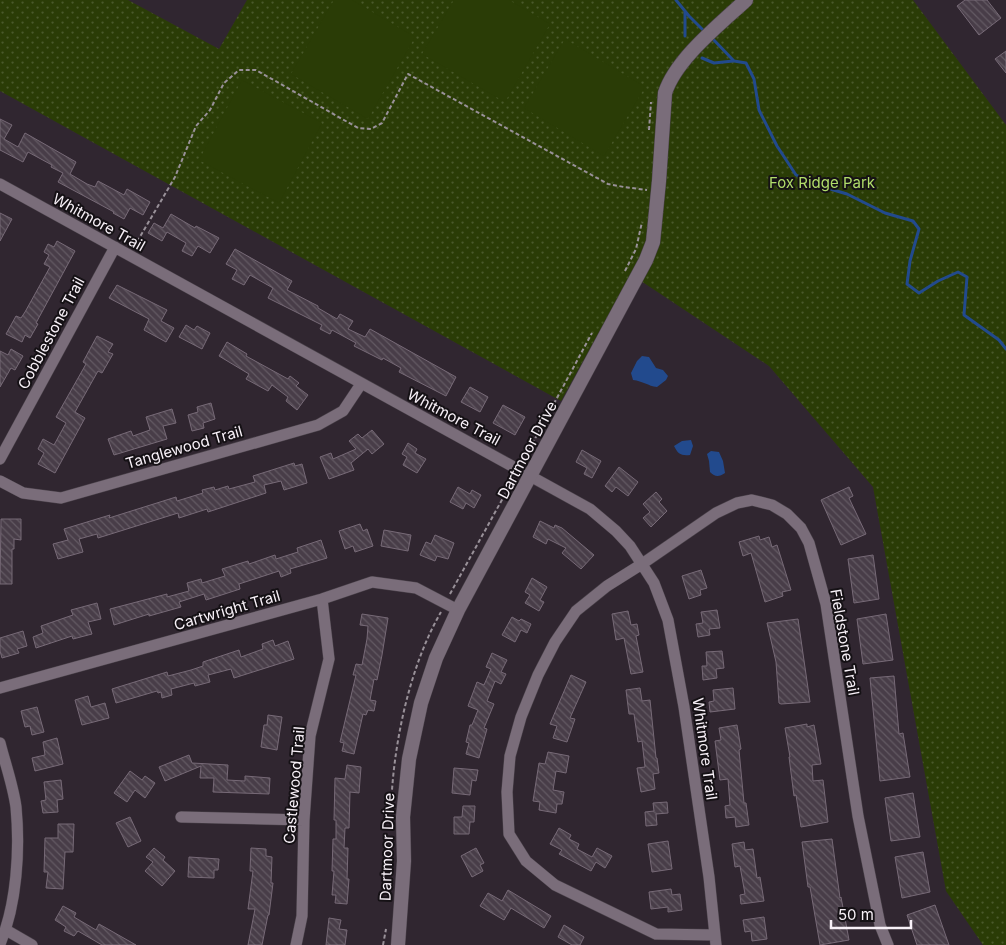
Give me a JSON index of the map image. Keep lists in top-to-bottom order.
{
  "streets": {
    "street": [
      "Whitmore Trail",
      "Cobblestone Trail",
      "Tanglewood Trail",
      "Dartmoor Drive",
      "Cartwright Trail",
      "Fieldstone Trail",
      "Castlewood Trail"
    ]
  },
  "crossings": [
    ["Whitmore Trail", "Cobblestone Trail"],
    ["Whitmore Trail", "Tanglewood Trail"],
    ["Whitmore Trail", "Dartmoor Drive"],
    ["Whitmore Trail", "Fieldstone Trail"],
    ["Dartmoor Drive", "Cartwright Trail"],
    ["Cartwright Trail", "Castlewood Trail"]
  ],
  "parks": ["Fox Ridge Park"],
  "scale_bar": "50 m"
}
